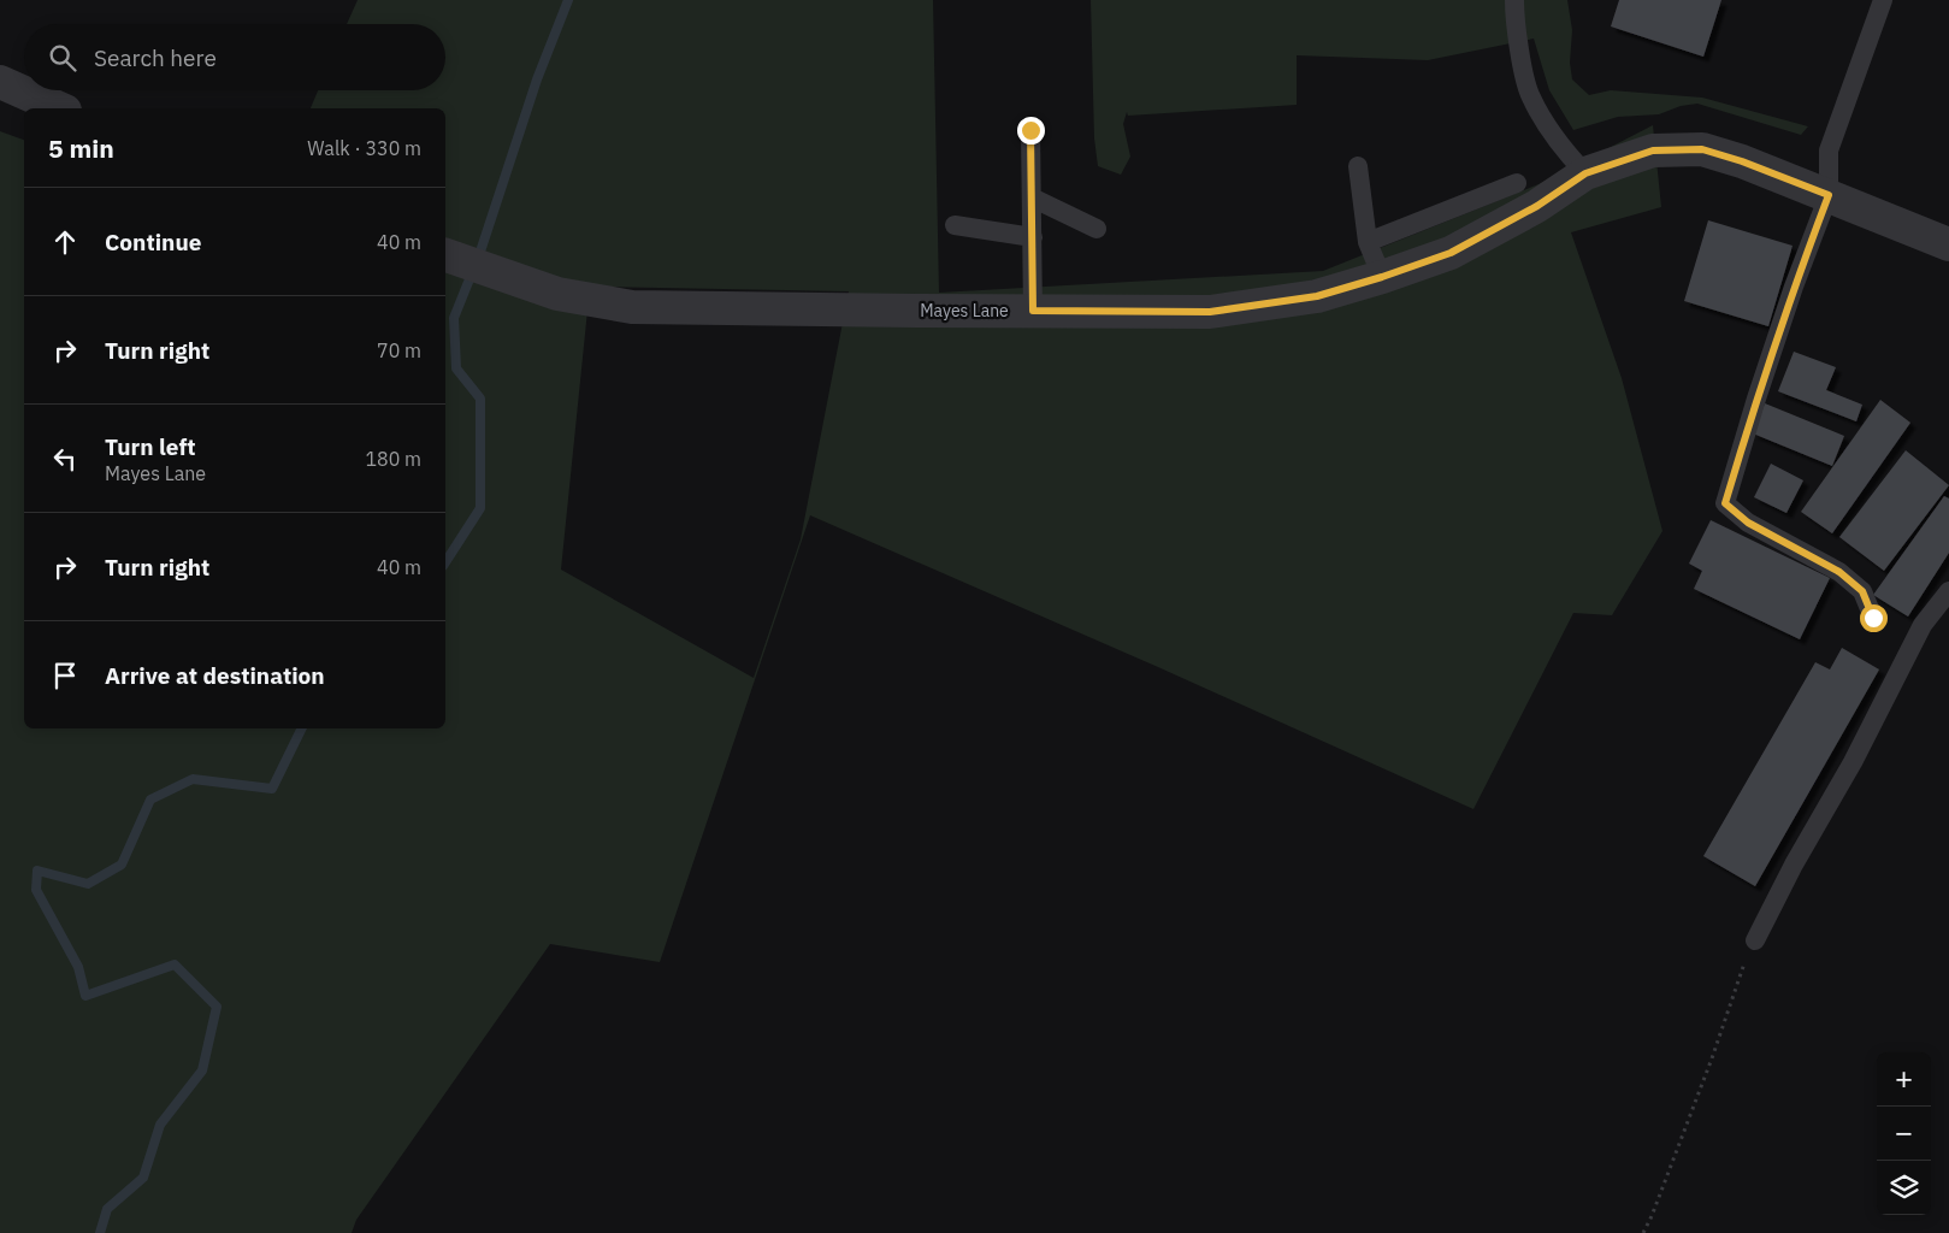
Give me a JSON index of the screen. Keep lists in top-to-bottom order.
{
  "streets": {
    "street": ["Mayes Lane"]
  },
  "page": {
    "search": "Search here",
    "heading": ["5 min", "Walk · 330 m"],
    "list": [
      ["Continue", "40 m"],
      ["Turn right", "70 m"],
      ["Turn left", "Mayes Lane", "180 m"],
      ["Turn right", "40 m"],
      "Arrive at destination"
    ],
    "map_buttons": ["+", "−"]
  }
}
